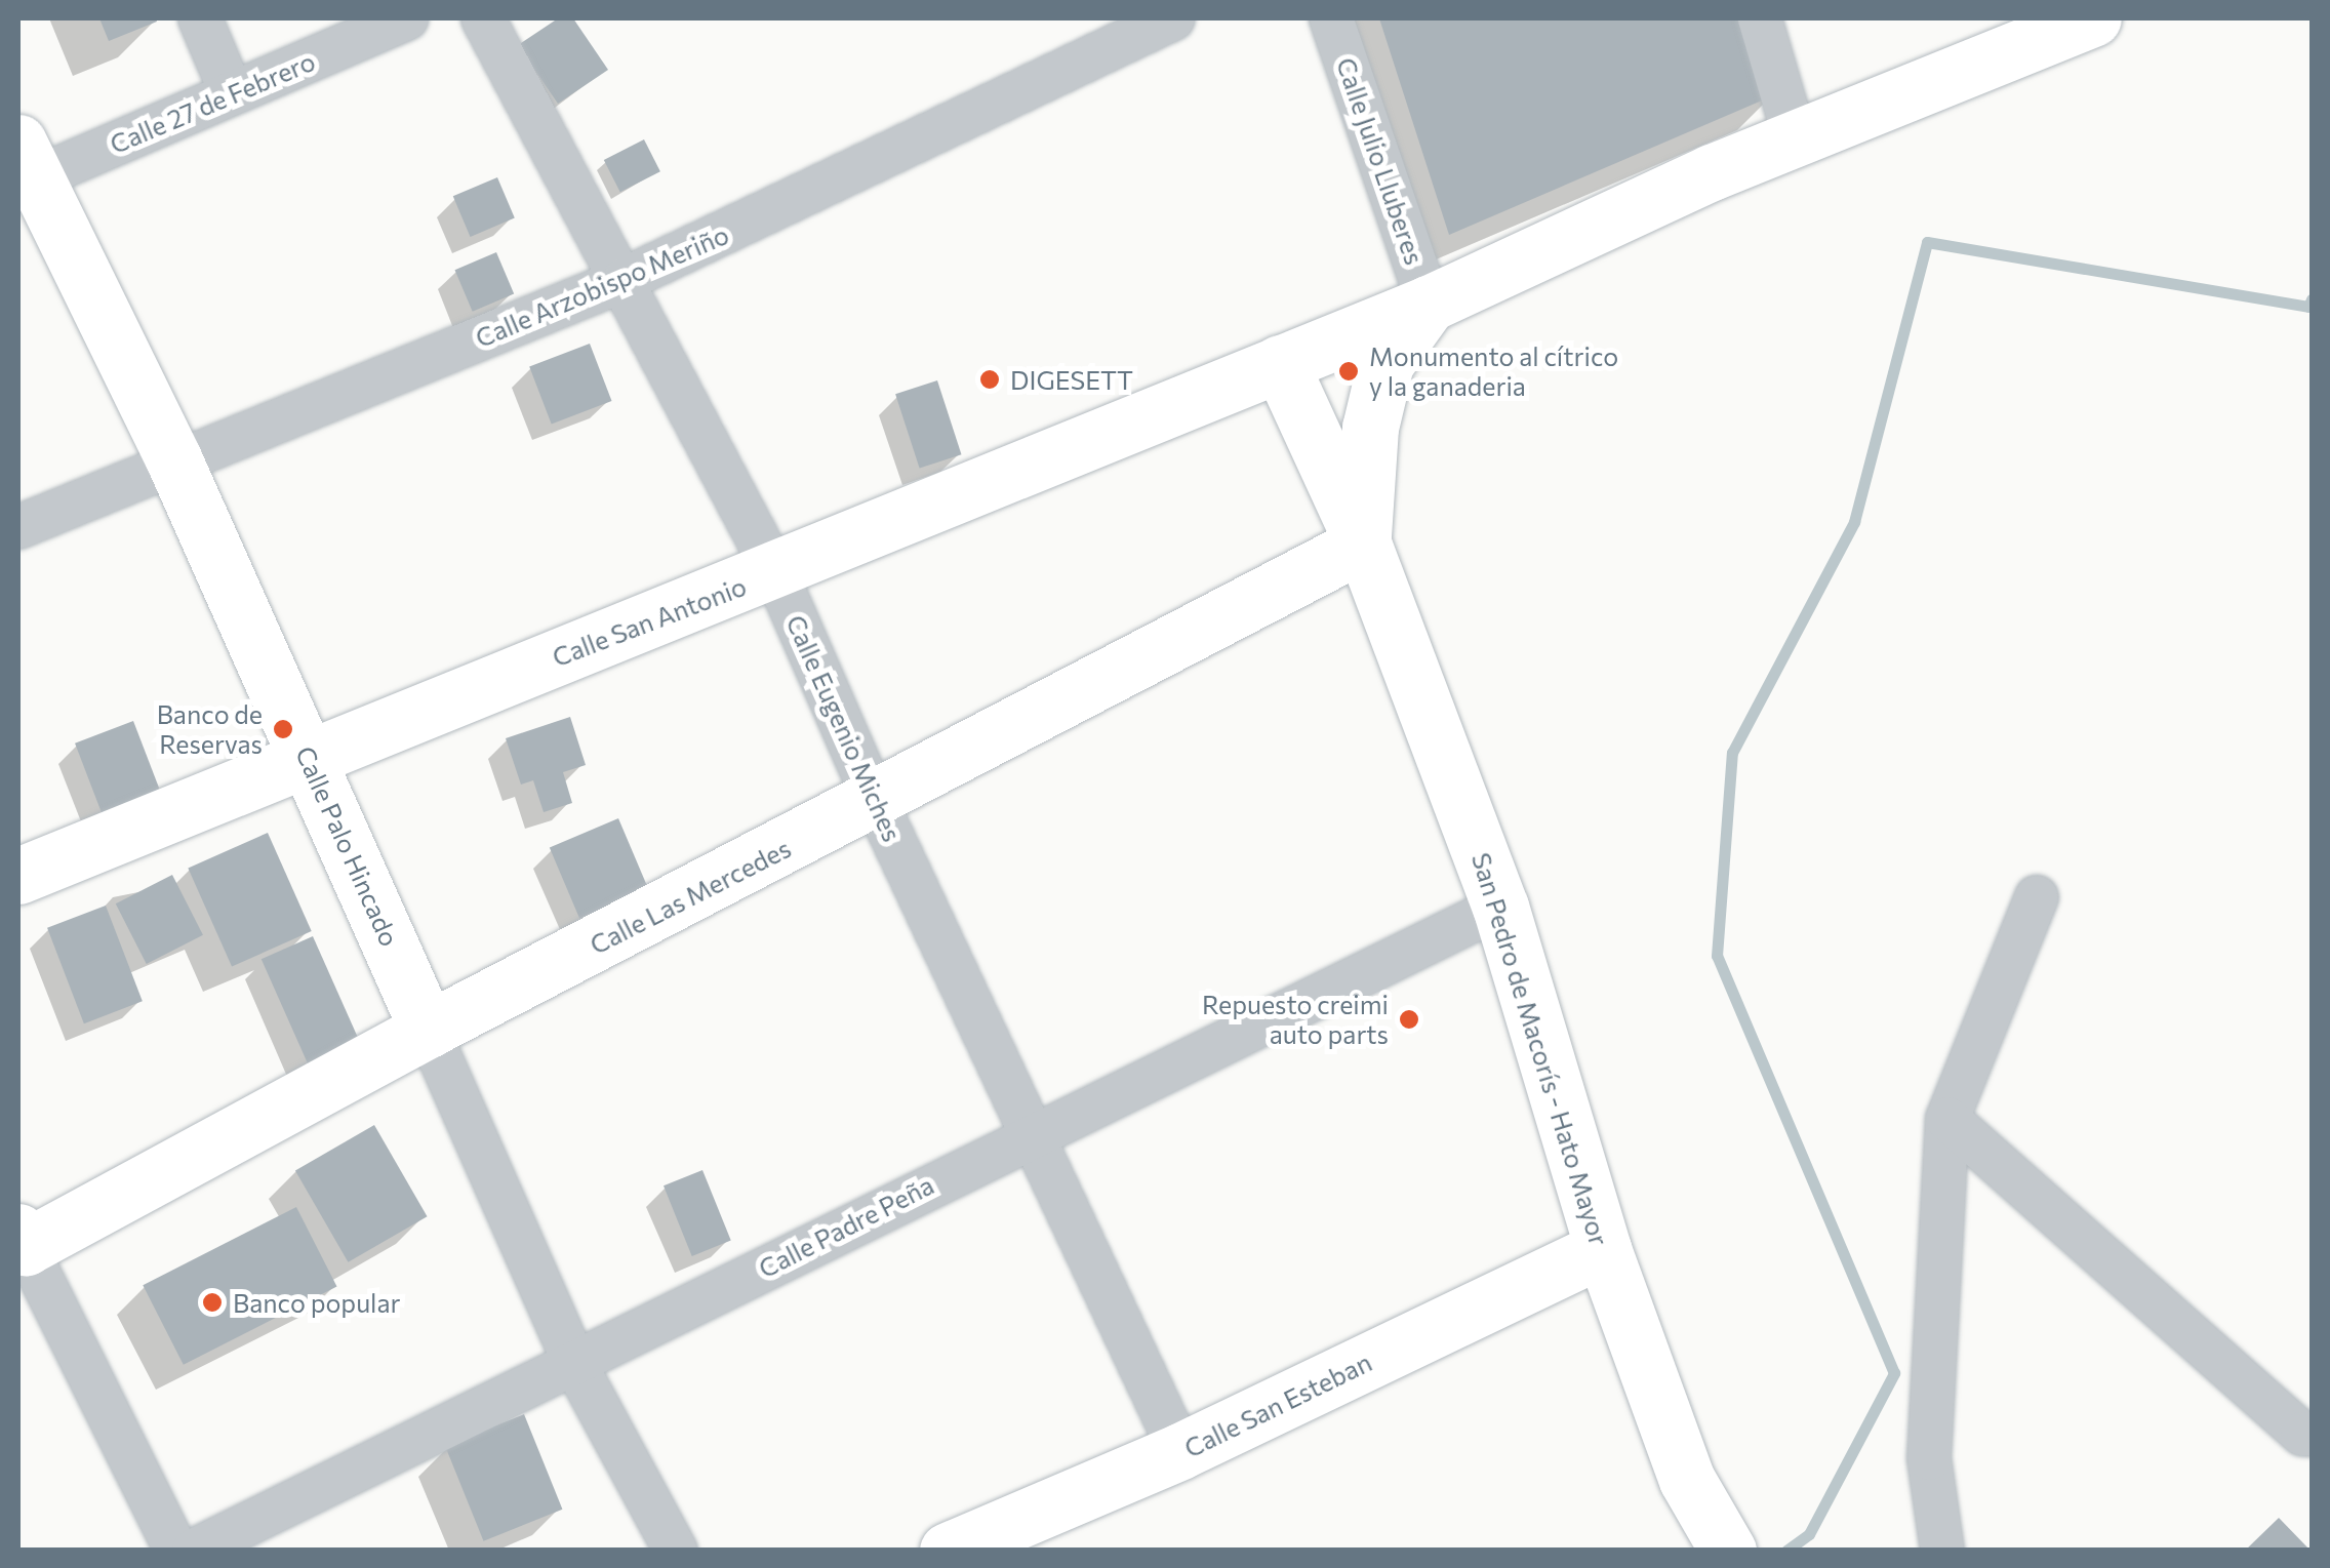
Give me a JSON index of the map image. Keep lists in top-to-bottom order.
{
  "streets": {
    "main road": [
      "Calle San Antonio",
      "Calle Palo Hincado",
      "Calle Las Mercedes",
      "San Pedro de Macorís - Hato Mayor",
      "Calle San Esteban"
    ],
    "street": [
      "Calle 27 de Febrero",
      "Calle Julio Lluberes",
      "Calle Arzobispo Meriño",
      "Calle Eugenio Miches",
      "Calle Padre Peña"
    ]
  },
  "crossings": [
    ["Calle 27 de Febrero", "Calle Palo Hincado"],
    ["Calle Julio Lluberes", "Calle San Antonio"],
    ["Calle Julio Lluberes", "San Pedro de Macorís - Hato Mayor"],
    ["Calle Arzobispo Meriño", "Calle Eugenio Miches"],
    ["Calle Arzobispo Meriño", "Calle Palo Hincado"],
    ["Calle San Antonio", "Calle Eugenio Miches"],
    ["Calle San Antonio", "Calle Palo Hincado"],
    ["Calle San Antonio", "San Pedro de Macorís - Hato Mayor"],
    ["Calle Eugenio Miches", "Calle Las Mercedes"],
    ["Calle Eugenio Miches", "Calle Padre Peña"],
    ["Calle Eugenio Miches", "Calle San Esteban"],
    ["Calle Palo Hincado", "Calle Las Mercedes"],
    ["Calle Palo Hincado", "Calle Padre Peña"],
    ["Calle Las Mercedes", "San Pedro de Macorís - Hato Mayor"],
    ["San Pedro de Macorís - Hato Mayor", "Calle Padre Peña"],
    ["San Pedro de Macorís - Hato Mayor", "Calle San Esteban"]
  ],
  "places": [
    "Monumento al cítrico y la ganaderia",
    "DIGESETT",
    "Banco de Reservas",
    "Repuesto creimi auto parts",
    "Banco popular"
  ]
}
